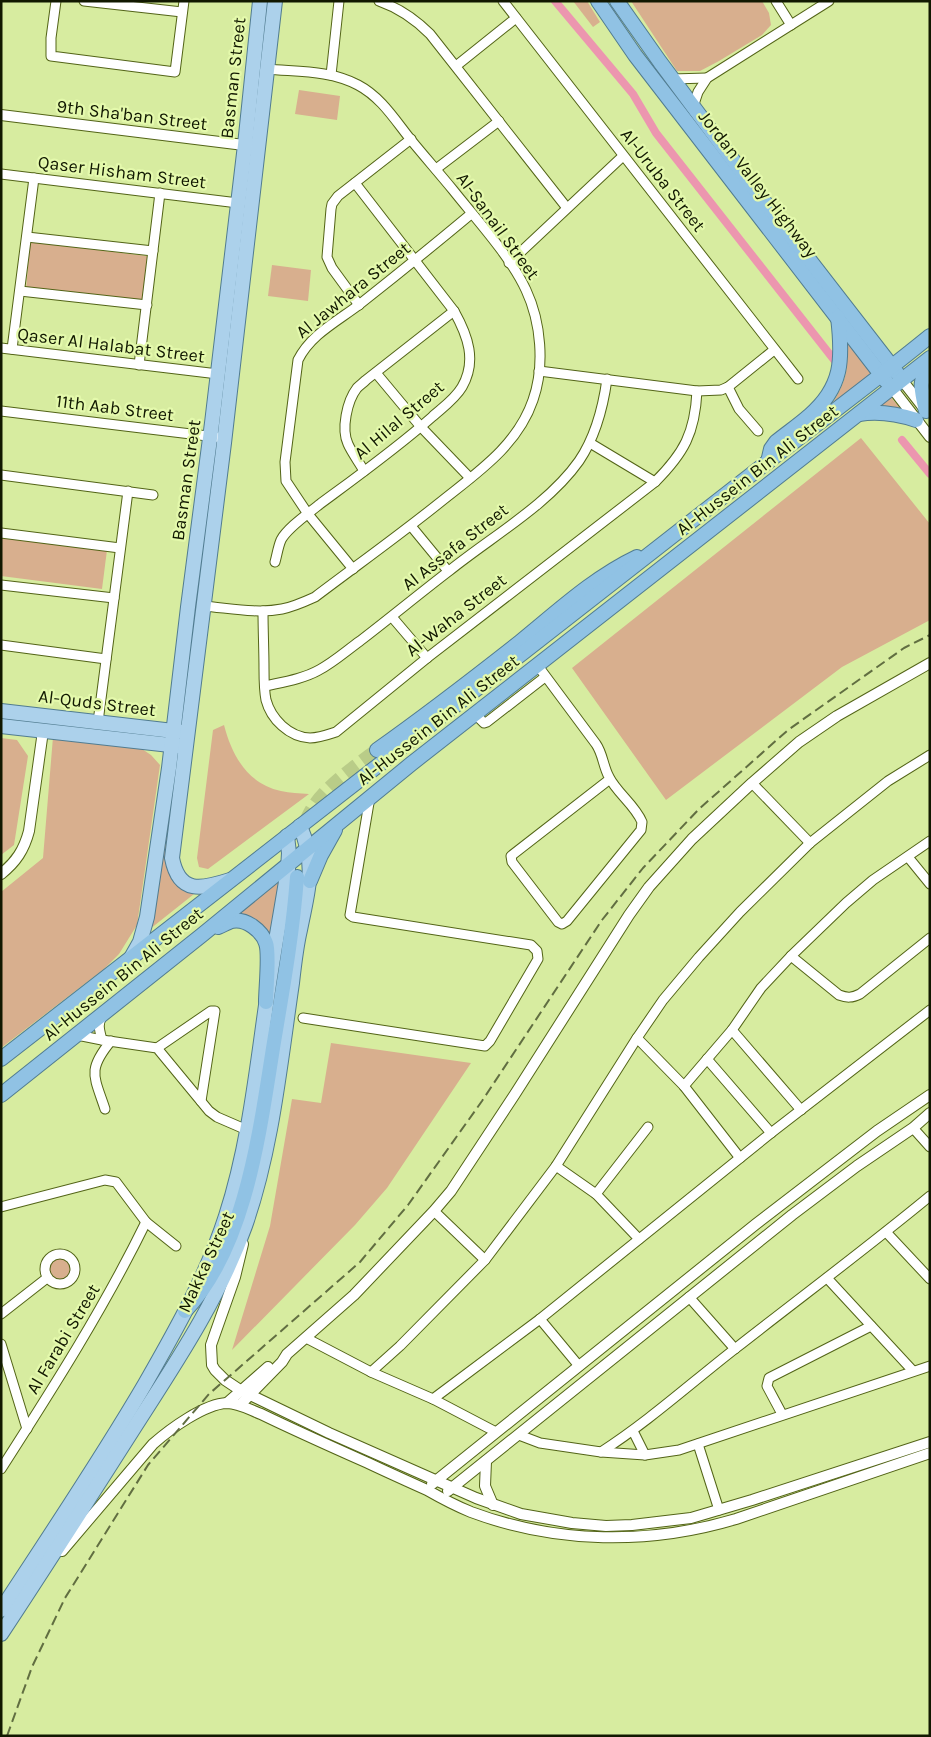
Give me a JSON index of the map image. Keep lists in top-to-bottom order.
{
  "streets": {
    "highway": ["Jordan Valley Highway", "Al-Hussein Bin Ali Street"],
    "main road": ["Basman Street", "Al-Quds Street", "Makka Street"],
    "street": [
      "9th Sha'ban Street",
      "Qaser Hisham Street",
      "Al-Uruba Street",
      "Al-Sanail Street",
      "Al Jawhara Street",
      "Qaser Al Halabat Street",
      "11th Aab Street",
      "Al Hilal Street",
      "Al Assafa Street",
      "Al-Waha Street",
      "Al Farabi Street"
    ]
  },
  "crossings": [
    ["Basman Street", "9th Sha'ban Street"],
    ["Basman Street", "Qaser Hisham Street"],
    ["Basman Street", "Al-Sanail Street"],
    ["Basman Street", "Qaser Al Halabat Street"],
    ["Basman Street", "11th Aab Street"],
    ["Basman Street", "Al-Hussein Bin Ali Street"],
    ["Basman Street", "Al-Quds Street"],
    ["Jordan Valley Highway", "Al-Hussein Bin Ali Street"],
    ["Al-Sanail Street", "Al Jawhara Street"],
    ["Al-Sanail Street", "Al-Waha Street"],
    ["Al Jawhara Street", "Al Hilal Street"],
    ["Al-Hussein Bin Ali Street", "Makka Street"],
    ["Al Assafa Street", "Al-Waha Street"]
  ]
}
